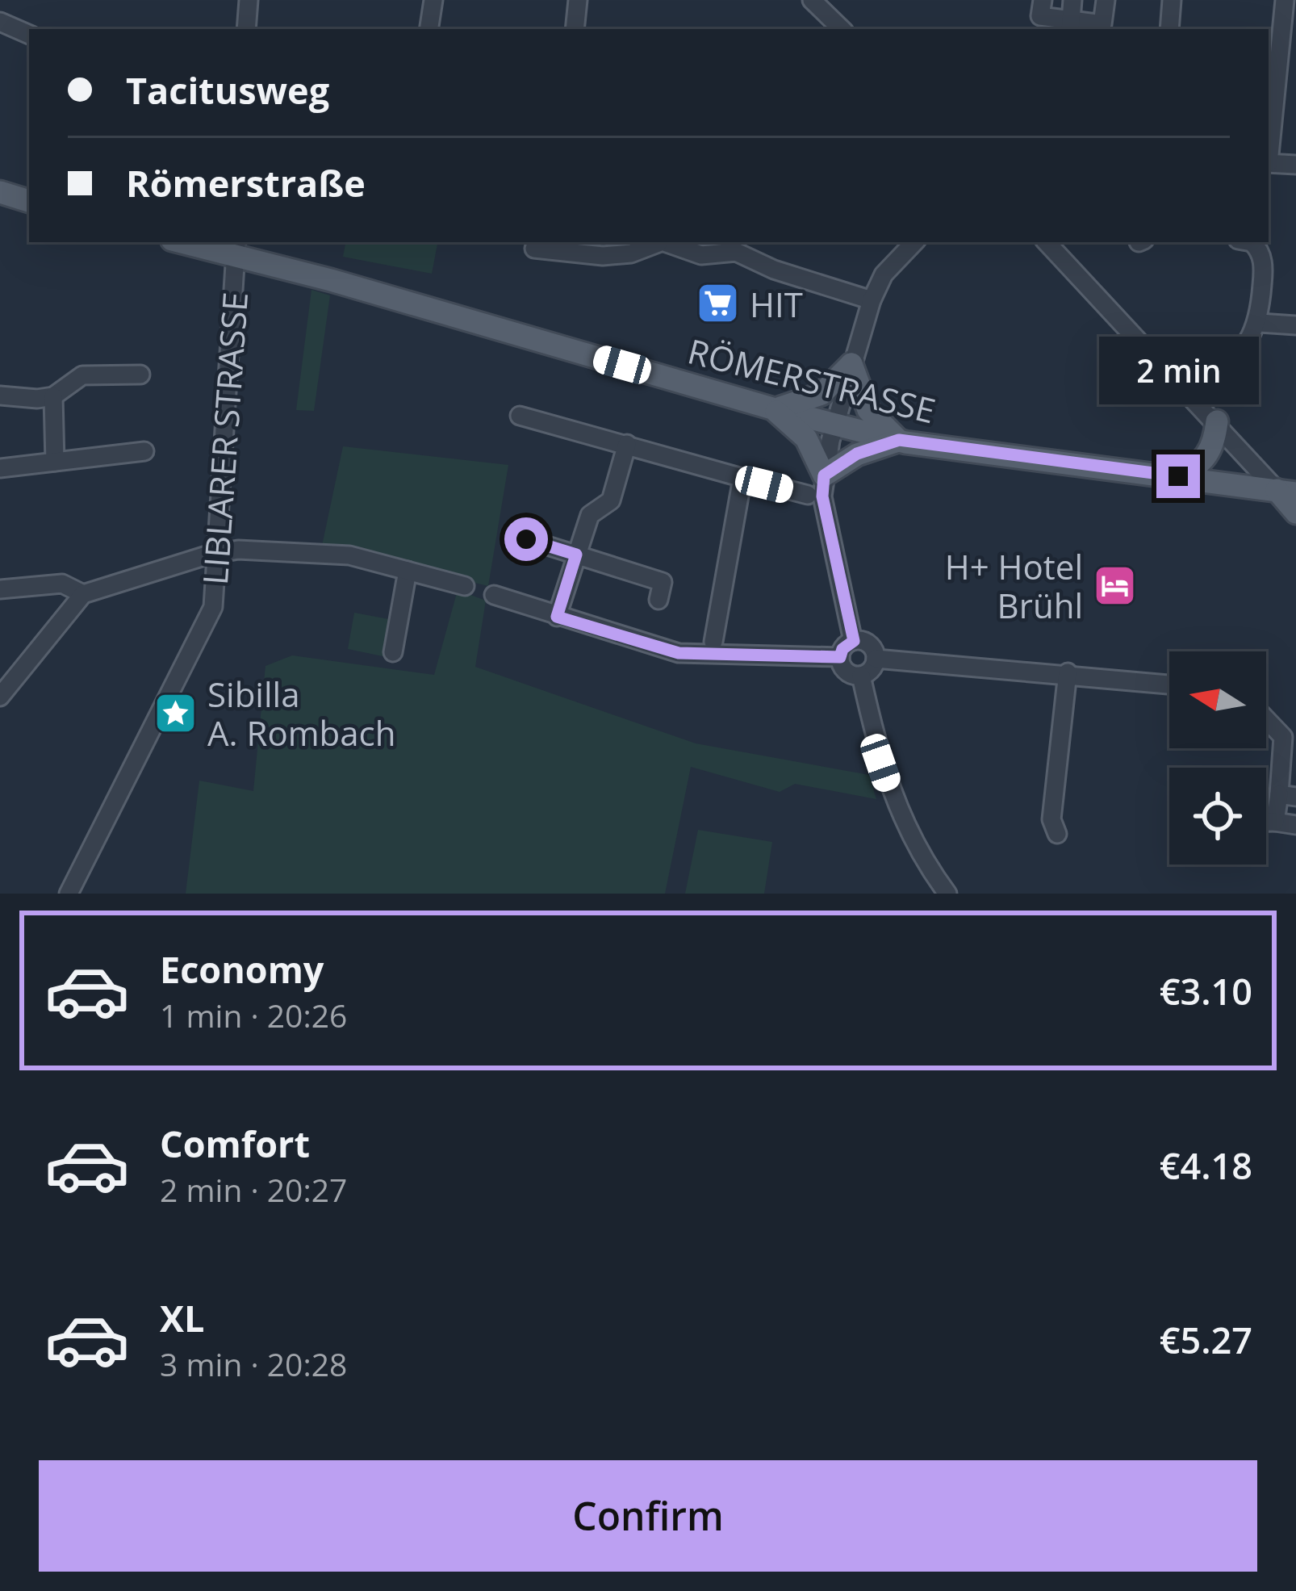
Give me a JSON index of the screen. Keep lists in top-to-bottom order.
{
  "streets": {
    "main road": ["RÖMERSTRASSE"],
    "street": ["LIBLARER STRASSE"]
  },
  "crossings": [
    ["RÖMERSTRASSE", "LIBLARER STRASSE"]
  ],
  "places": {
    "supermarket": ["HIT"],
    "hotel": ["H+ Hotel Brühl"],
    "place": ["Sibilla A. Rombach"]
  },
  "north": "left",
  "page": {
    "banner": ["Tacitusweg", "Römerstraße"],
    "bubble": "2 min",
    "list": [
      {
        "name": "Economy",
        "note": "1 min · 20:26",
        "value": "€3.10"
      },
      {
        "name": "Comfort",
        "note": "2 min · 20:27",
        "value": "€4.18"
      },
      {
        "name": "XL",
        "note": "3 min · 20:28",
        "value": "€5.27"
      }
    ],
    "buttons": "Confirm"
  }
}
